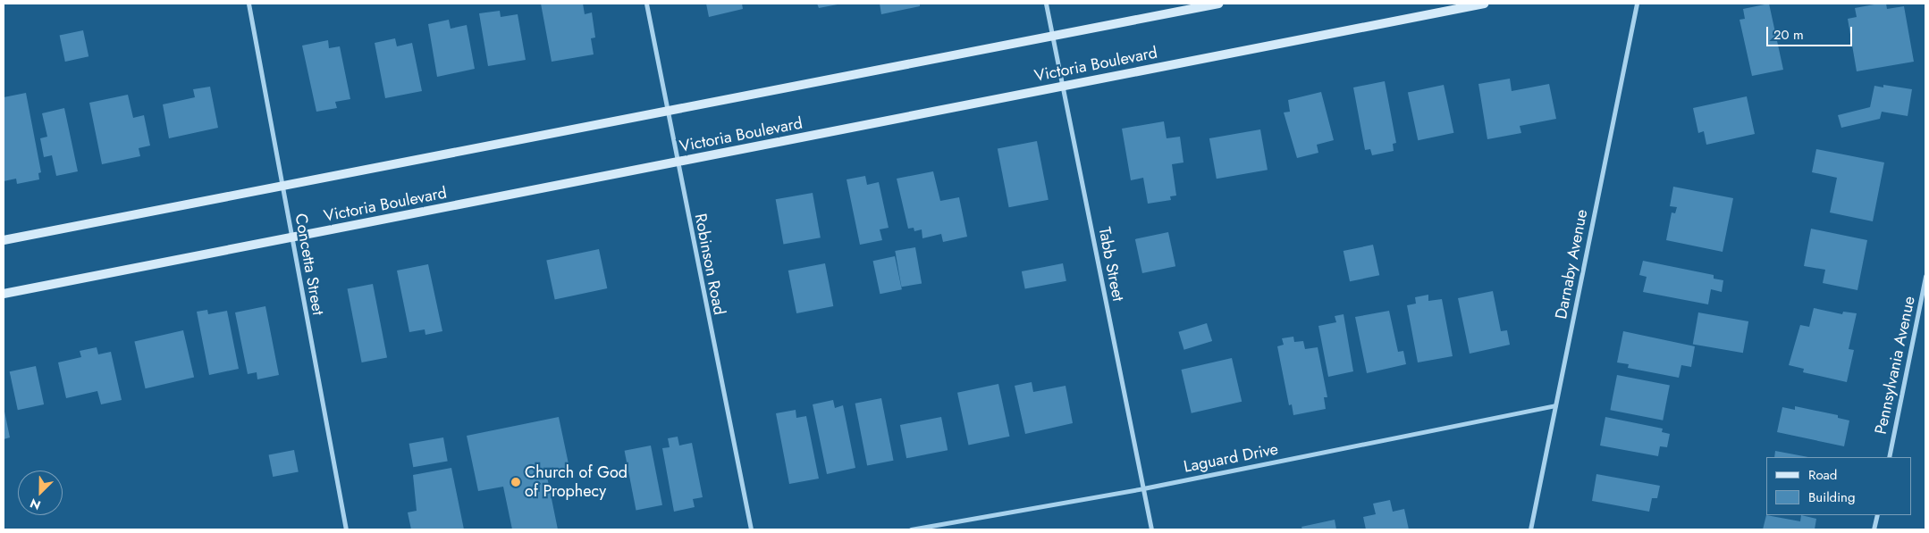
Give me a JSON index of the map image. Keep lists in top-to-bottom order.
{
  "streets": {
    "main road": ["Victoria Boulevard"],
    "street": [
      "Concetta Street",
      "Robinson Road",
      "Tabb Street",
      "Darnaby Avenue",
      "Pennsylvania Avenue",
      "Laguard Drive"
    ]
  },
  "crossings": [
    ["Victoria Boulevard", "Concetta Street"],
    ["Victoria Boulevard", "Robinson Road"],
    ["Victoria Boulevard", "Tabb Street"],
    ["Tabb Street", "Laguard Drive"],
    ["Darnaby Avenue", "Laguard Drive"]
  ],
  "places": ["Church of God of Prophecy"],
  "legend": ["Road", "Building"],
  "scale_bar": "20 m",
  "north": "bottom left"
}
